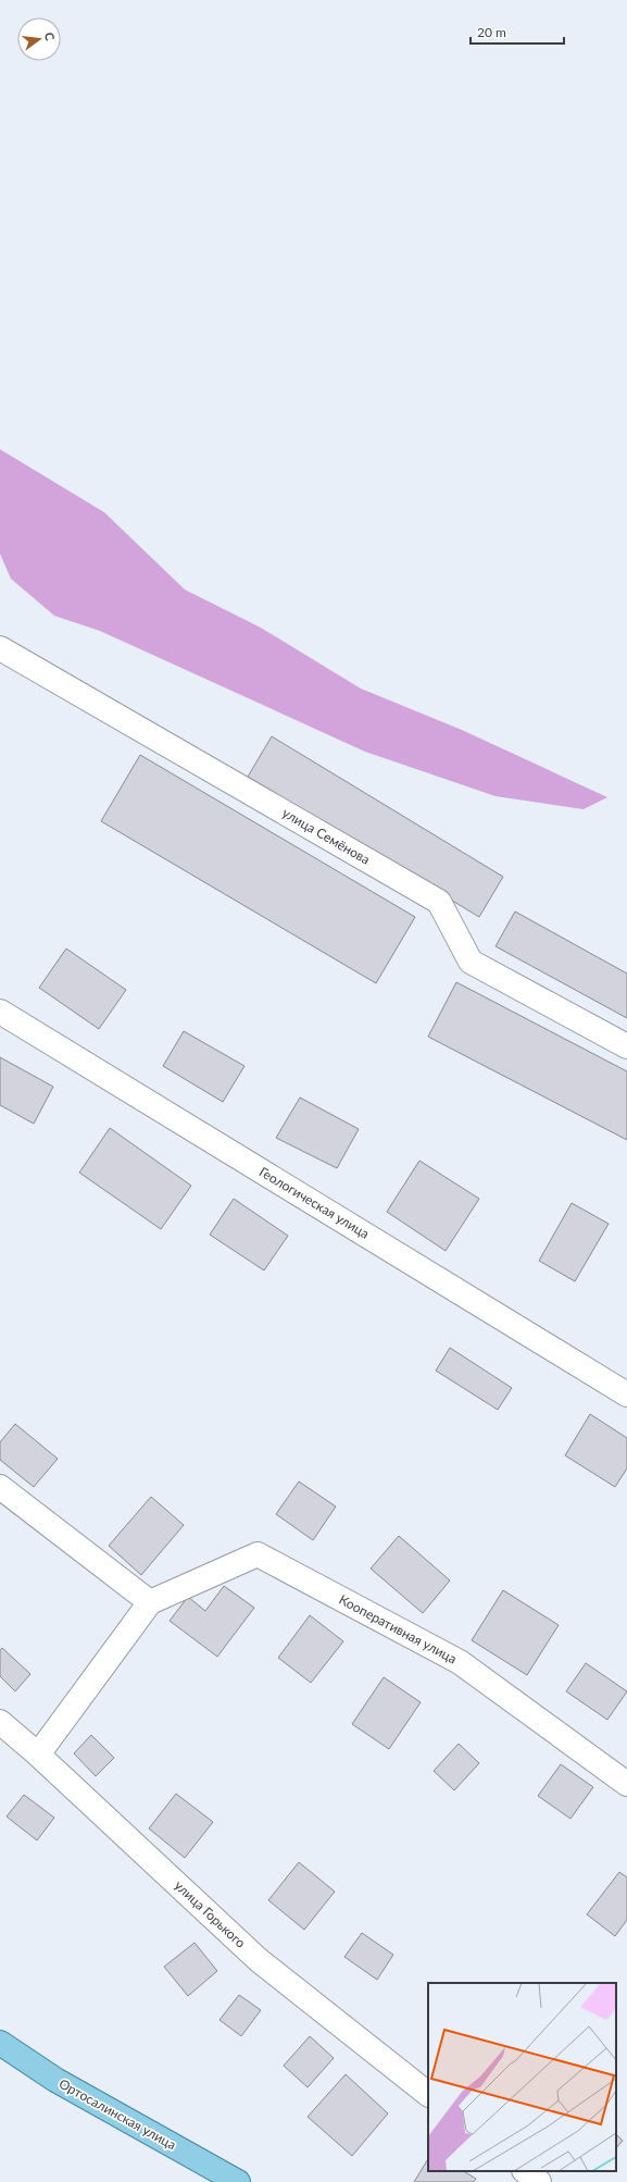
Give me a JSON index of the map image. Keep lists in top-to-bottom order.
{
  "streets": {
    "main road": ["Ортосалинская улица"],
    "street": [
      "улица Семёнова",
      "Геологическая улица",
      "Кооперативная улица",
      "улица Горького"
    ]
  },
  "crossings": [
    ["Кооперативная улица", "улица Горького"]
  ],
  "scale_bar": "20 m",
  "north": "right"
}
